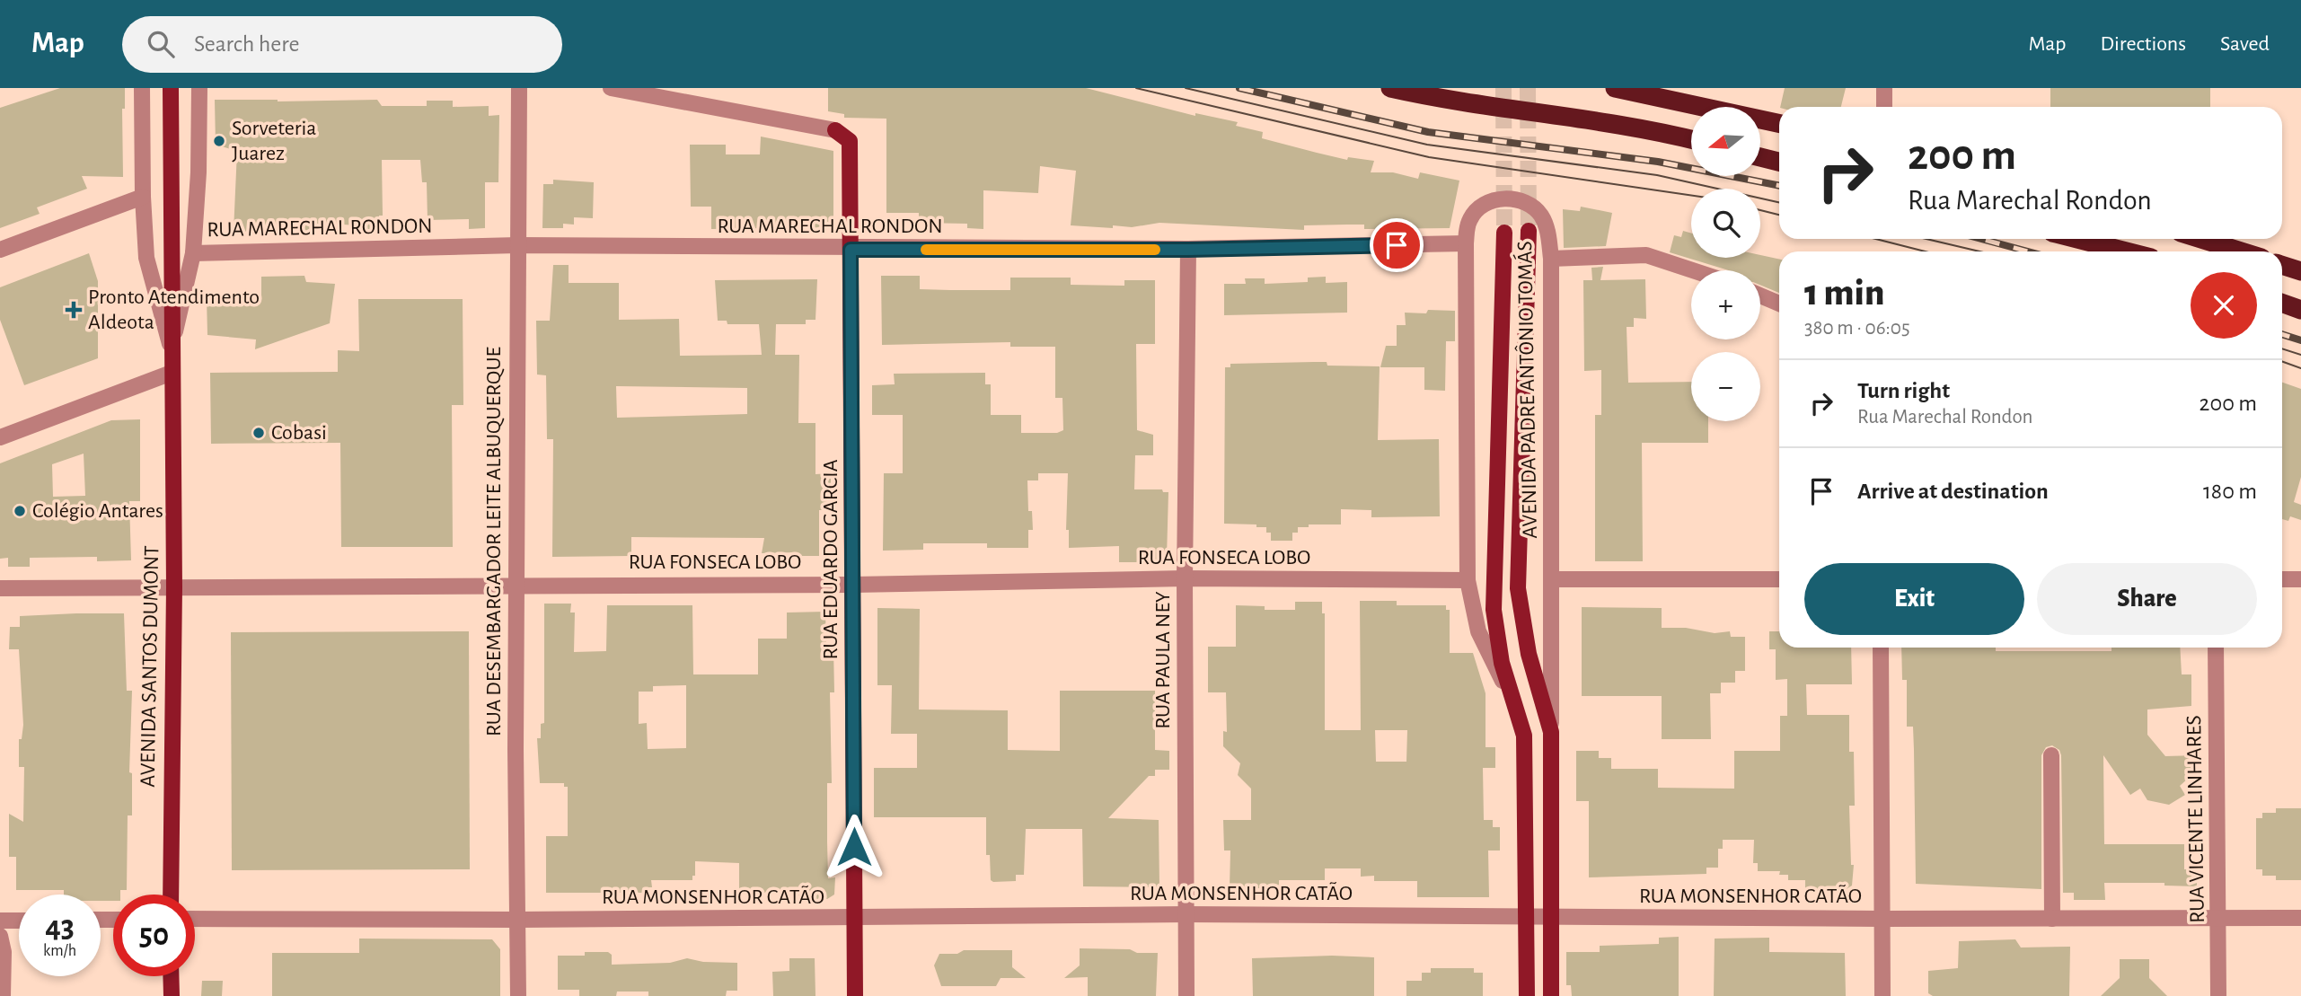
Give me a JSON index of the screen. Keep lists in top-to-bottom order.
{
  "streets": {
    "main road": ["AVENIDA PADRE ANTÔNIO TOMÁS", "RUA EDUARDO GARCIA", "AVENIDA SANTOS DUMONT"],
    "street": [
      "RUA MARECHAL RONDON",
      "RUA DESEMBARGADOR LEITE ALBUQUERQUE",
      "RUA FONSECA LOBO",
      "RUA PAULA NEY",
      "RUA VICENTE LINHARES",
      "RUA MONSENHOR CATÃO"
    ]
  },
  "crossings": [
    ["RUA MARECHAL RONDON", "AVENIDA PADRE ANTÔNIO TOMÁS"],
    ["RUA MARECHAL RONDON", "RUA DESEMBARGADOR LEITE ALBUQUERQUE"],
    ["RUA MARECHAL RONDON", "RUA EDUARDO GARCIA"],
    ["RUA MARECHAL RONDON", "RUA PAULA NEY"],
    ["RUA MARECHAL RONDON", "AVENIDA SANTOS DUMONT"],
    ["AVENIDA PADRE ANTÔNIO TOMÁS", "RUA FONSECA LOBO"],
    ["AVENIDA PADRE ANTÔNIO TOMÁS", "RUA MONSENHOR CATÃO"],
    ["RUA DESEMBARGADOR LEITE ALBUQUERQUE", "RUA FONSECA LOBO"],
    ["RUA DESEMBARGADOR LEITE ALBUQUERQUE", "RUA MONSENHOR CATÃO"],
    ["RUA FONSECA LOBO", "RUA EDUARDO GARCIA"],
    ["RUA FONSECA LOBO", "RUA PAULA NEY"],
    ["RUA FONSECA LOBO", "AVENIDA SANTOS DUMONT"],
    ["RUA EDUARDO GARCIA", "RUA MONSENHOR CATÃO"],
    ["RUA PAULA NEY", "RUA MONSENHOR CATÃO"],
    ["RUA VICENTE LINHARES", "RUA MONSENHOR CATÃO"]
  ],
  "places": {
    "other": ["Sorveteria Juarez", "Cobasi", "Colégio Antares"],
    "health": ["Pronto Atendimento Aldeota"]
  },
  "north": "left",
  "page": {
    "header": "Map",
    "search": "Search here",
    "nav": ["Map", "Directions", "Saved"],
    "map_buttons": ["+", "−"],
    "turn": ["200 m", "Rua Marechal Rondon"],
    "heading": ["1 min", "380 m · 06:05"],
    "list": [
      {
        "name": "Turn right",
        "note": "Rua Marechal Rondon",
        "value": "200 m"
      },
      {
        "name": "Arrive at destination",
        "value": "180 m"
      }
    ],
    "buttons": ["Exit", "Share"],
    "speed": "43 km/h",
    "limit": "50"
  }
}
